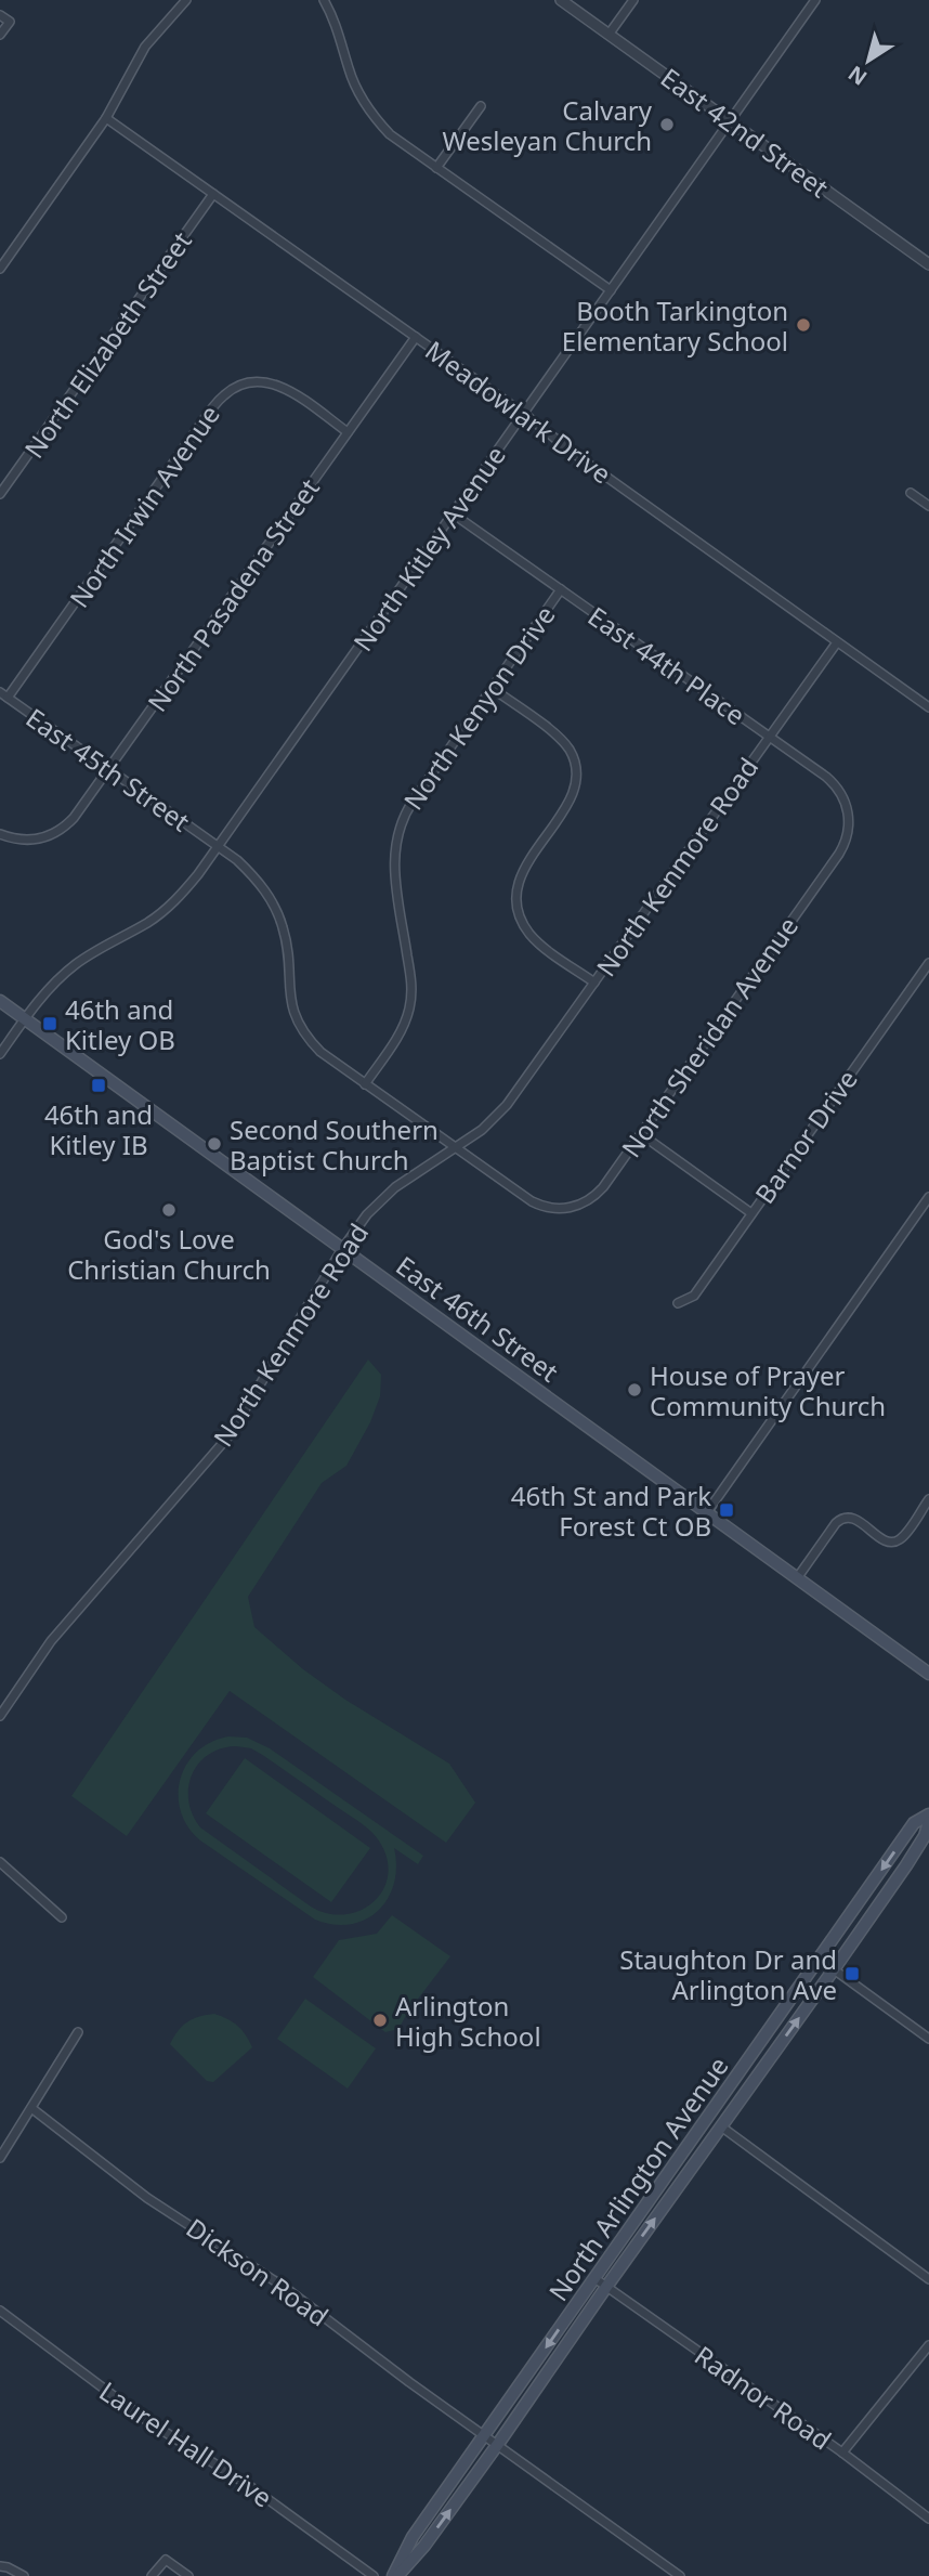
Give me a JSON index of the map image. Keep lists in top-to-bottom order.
{
  "streets": {
    "main road": ["East 46th Street", "North Arlington Avenue"],
    "street": [
      "East 42nd Street",
      "North Elizabeth Street",
      "Meadowlark Drive",
      "North Irwin Avenue",
      "North Kitley Avenue",
      "North Pasadena Street",
      "East 44th Place",
      "North Kenyon Drive",
      "East 45th Street",
      "North Kenmore Road",
      "North Sheridan Avenue",
      "Barnor Drive",
      "Dickson Road",
      "Radnor Road",
      "Laurel Hall Drive"
    ]
  },
  "crossings": [
    ["East 42nd Street", "North Kitley Avenue"],
    ["North Elizabeth Street", "Meadowlark Drive"],
    ["Meadowlark Drive", "North Kitley Avenue"],
    ["Meadowlark Drive", "North Pasadena Street"],
    ["Meadowlark Drive", "North Kenmore Road"],
    ["North Irwin Avenue", "North Pasadena Street"],
    ["North Irwin Avenue", "East 45th Street"],
    ["North Kitley Avenue", "East 44th Place"],
    ["North Kitley Avenue", "East 45th Street"],
    ["North Kitley Avenue", "East 46th Street"],
    ["North Pasadena Street", "East 45th Street"],
    ["East 44th Place", "North Kenyon Drive"],
    ["East 44th Place", "North Kenmore Road"],
    ["East 44th Place", "North Sheridan Avenue"],
    ["North Kenyon Drive", "East 45th Street"],
    ["East 45th Street", "North Kenmore Road"],
    ["East 45th Street", "North Sheridan Avenue"],
    ["North Kenmore Road", "East 46th Street"],
    ["North Arlington Avenue", "Dickson Road"],
    ["North Arlington Avenue", "Radnor Road"]
  ],
  "places": {
    "other": [
      "Calvary Wesleyan Church",
      "Booth Tarkington Elementary School",
      "Second Southern Baptist Church",
      "God's Love Christian Church",
      "House of Prayer Community Church",
      "Arlington High School"
    ],
    "transit": [
      "46th and Kitley OB",
      "46th and Kitley IB",
      "46th St and Park Forest Ct OB",
      "Staughton Dr and Arlington Ave"
    ]
  },
  "north": "bottom left"
}
